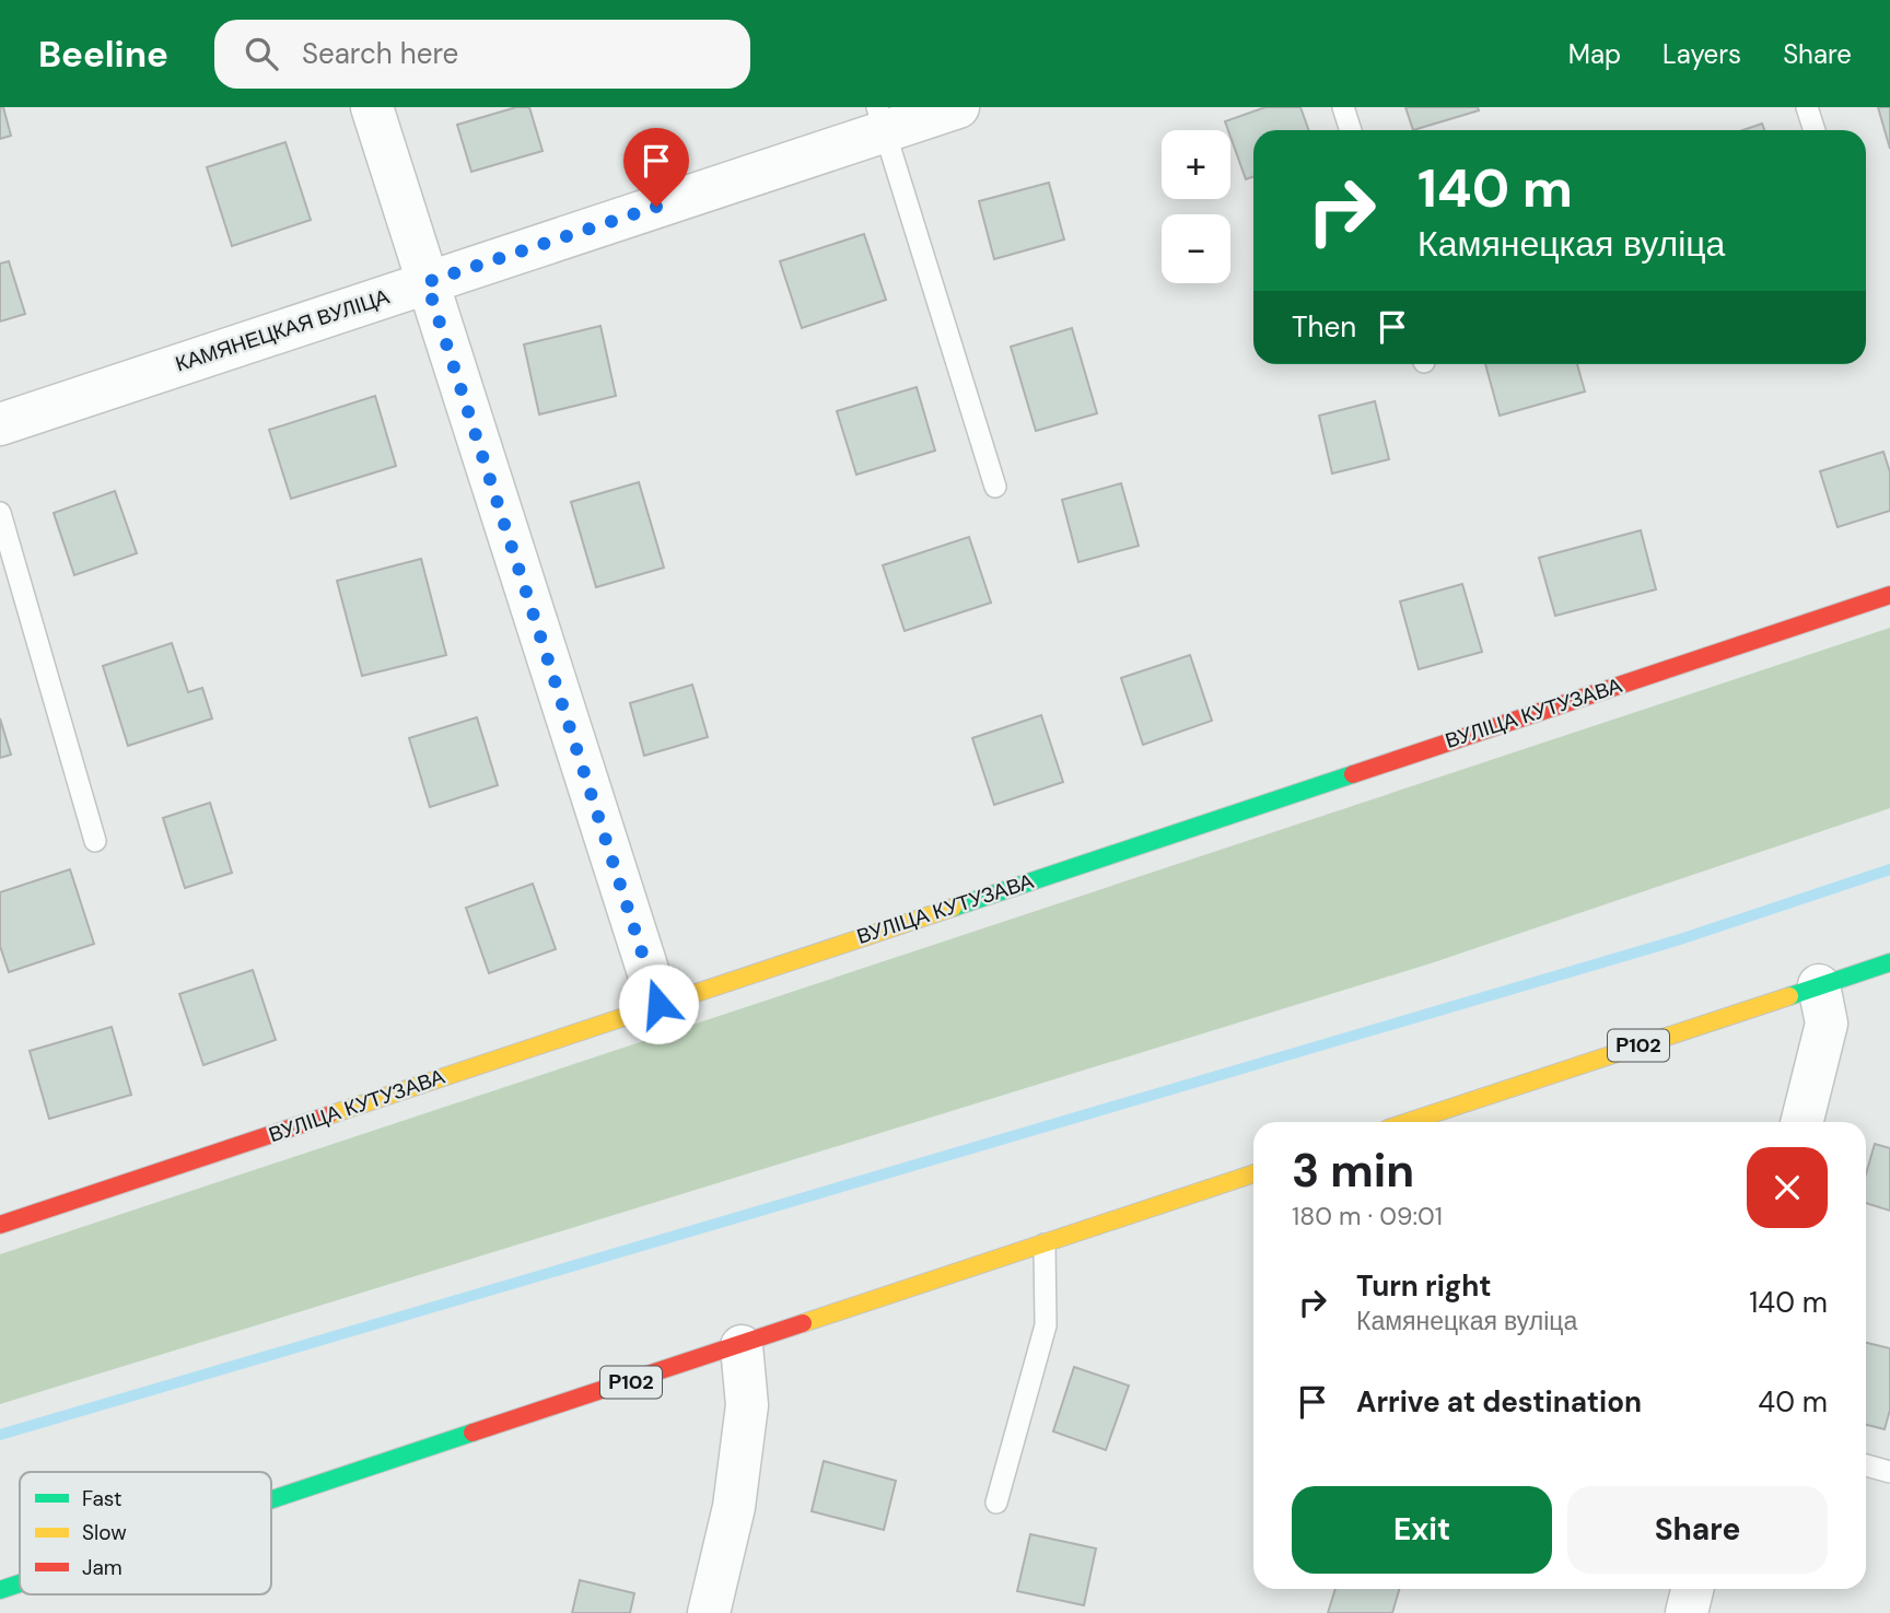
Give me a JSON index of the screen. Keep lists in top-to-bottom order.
{
  "streets": {
    "street": ["КАМЯНЕЦКАЯ ВУЛІЦА", "ВУЛІЦА КУТУЗАВА", "Р102"]
  },
  "legend": ["Fast", "Slow", "Jam"],
  "page": {
    "header": "Beeline",
    "search": "Search here",
    "nav": ["Map", "Layers", "Share"],
    "map_buttons": ["+", "−"],
    "turn": ["140 m", "Камянецкая вуліца"],
    "then": "Then",
    "heading": ["3 min", "180 m · 09:01"],
    "list": [
      {
        "name": "Turn right",
        "note": "Камянецкая вуліца",
        "value": "140 m"
      },
      {
        "name": "Arrive at destination",
        "value": "40 m"
      }
    ],
    "buttons": ["Exit", "Share"]
  }
}
